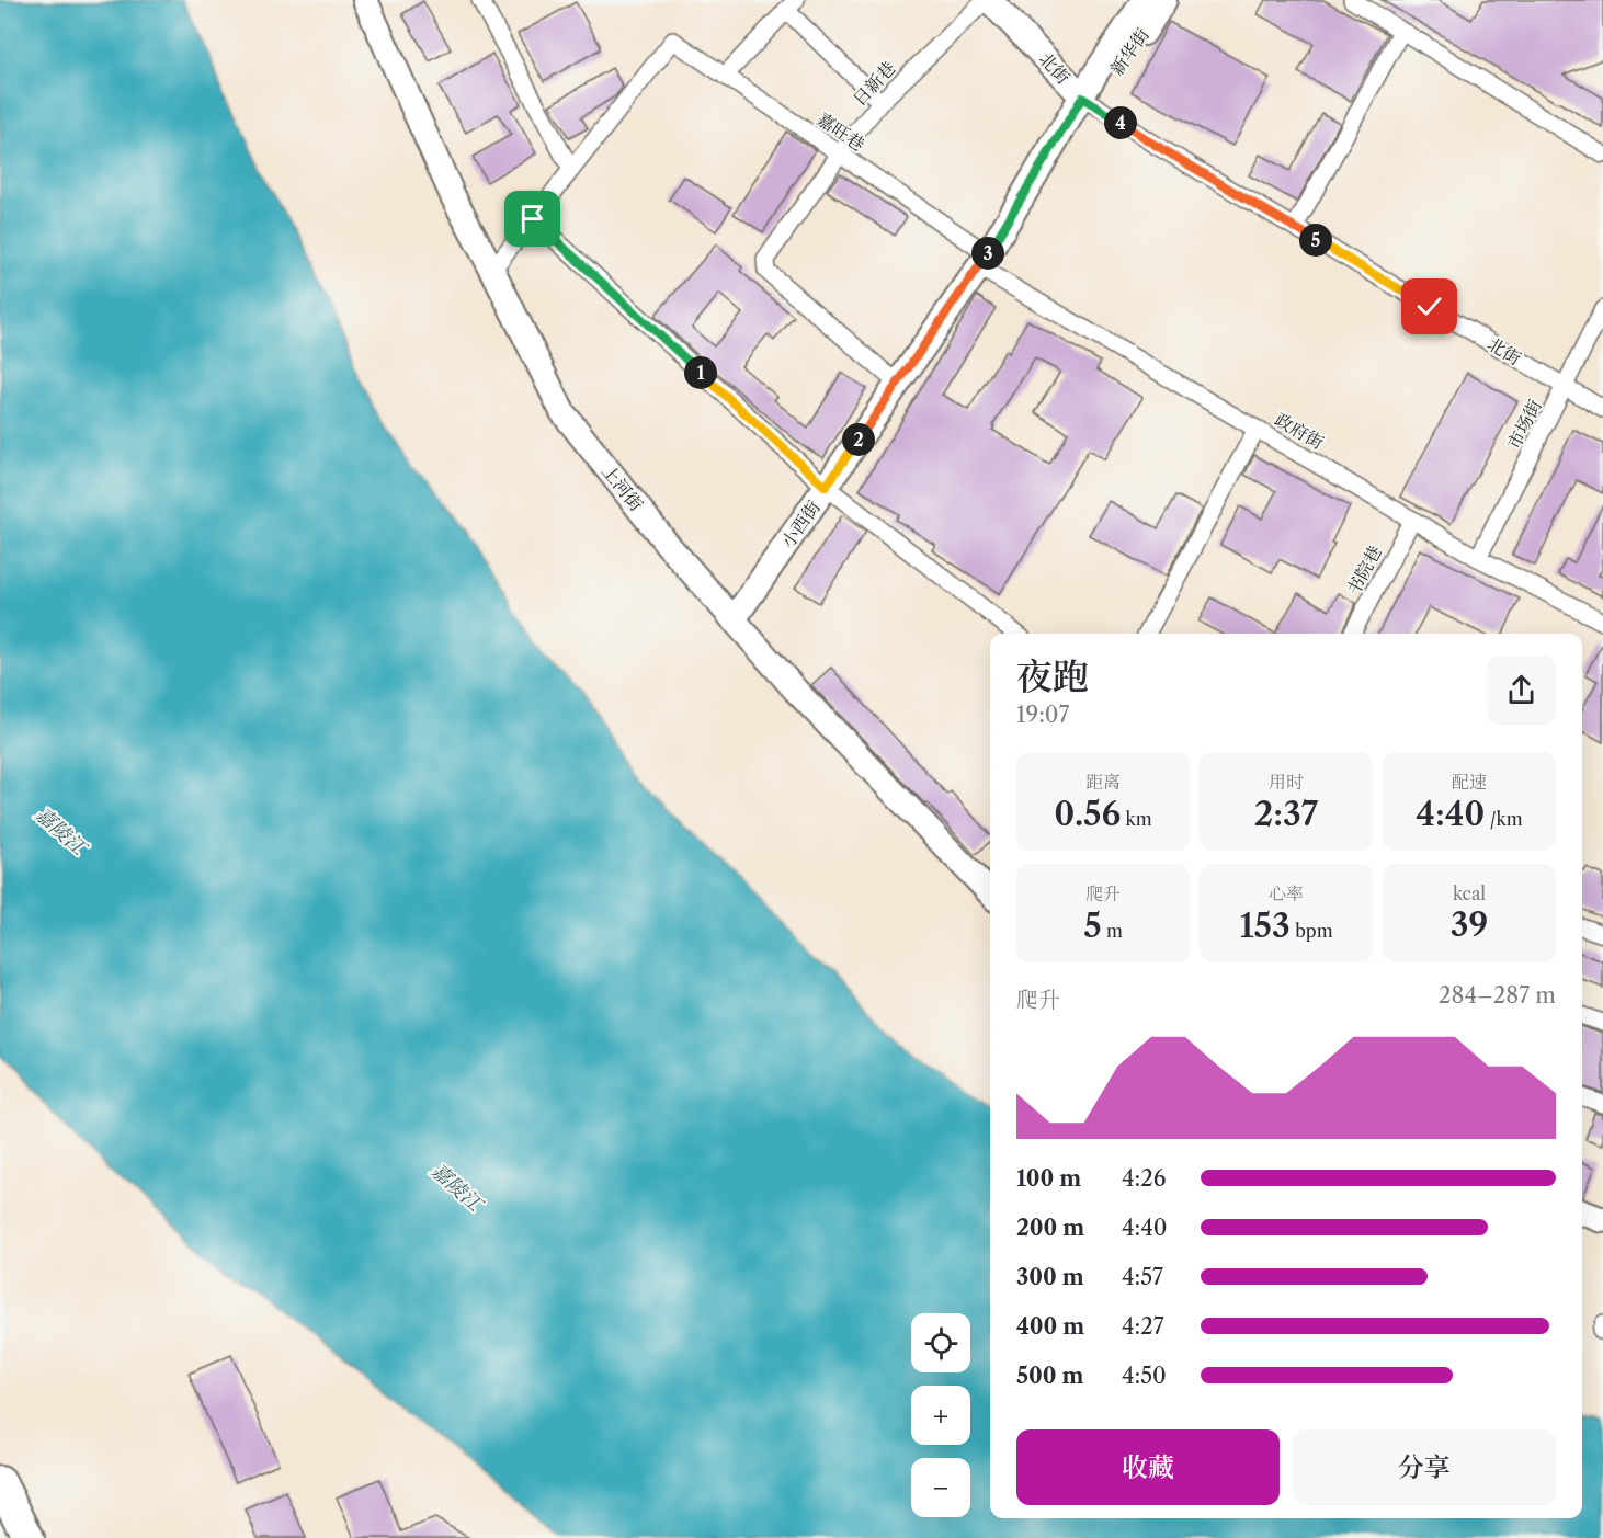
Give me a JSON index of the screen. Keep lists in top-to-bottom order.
{
  "streets": {
    "street": [
      "新华街",
      "北街",
      "日新巷",
      "嘉旺巷",
      "市场街",
      "政府街",
      "上河街",
      "小西街",
      "书院巷"
    ]
  },
  "crossings": [
    ["新华街", "北街"],
    ["新华街", "小西街"],
    ["北街", "日新巷"],
    ["北街", "市场街"],
    ["北街", "小西街"],
    ["日新巷", "嘉旺巷"],
    ["日新巷", "小西街"],
    ["嘉旺巷", "政府街"],
    ["嘉旺巷", "小西街"],
    ["市场街", "政府街"],
    ["政府街", "小西街"],
    ["政府街", "书院巷"],
    ["上河街", "小西街"]
  ],
  "water": ["嘉陵江"],
  "page": {
    "pins": [
      "4",
      "5",
      "3",
      "1",
      "2"
    ],
    "heading": ["夜跑", "19:07"],
    "stats": [
      ["距离", "0.56 km"],
      ["用时", "2:37"],
      ["配速", "4:40 /km"],
      ["爬升", "5 m"],
      ["心率", "153 bpm"],
      ["kcal", "39"]
    ],
    "chart": ["爬升", "284–287 m"],
    "list": [
      {
        "name": "100 m",
        "note": "4:26"
      },
      {
        "name": "200 m",
        "note": "4:40"
      },
      {
        "name": "300 m",
        "note": "4:57"
      },
      {
        "name": "400 m",
        "note": "4:27"
      },
      {
        "name": "500 m",
        "note": "4:50"
      }
    ],
    "map_buttons": ["+", "−"],
    "buttons": ["收藏", "分享"]
  }
}
